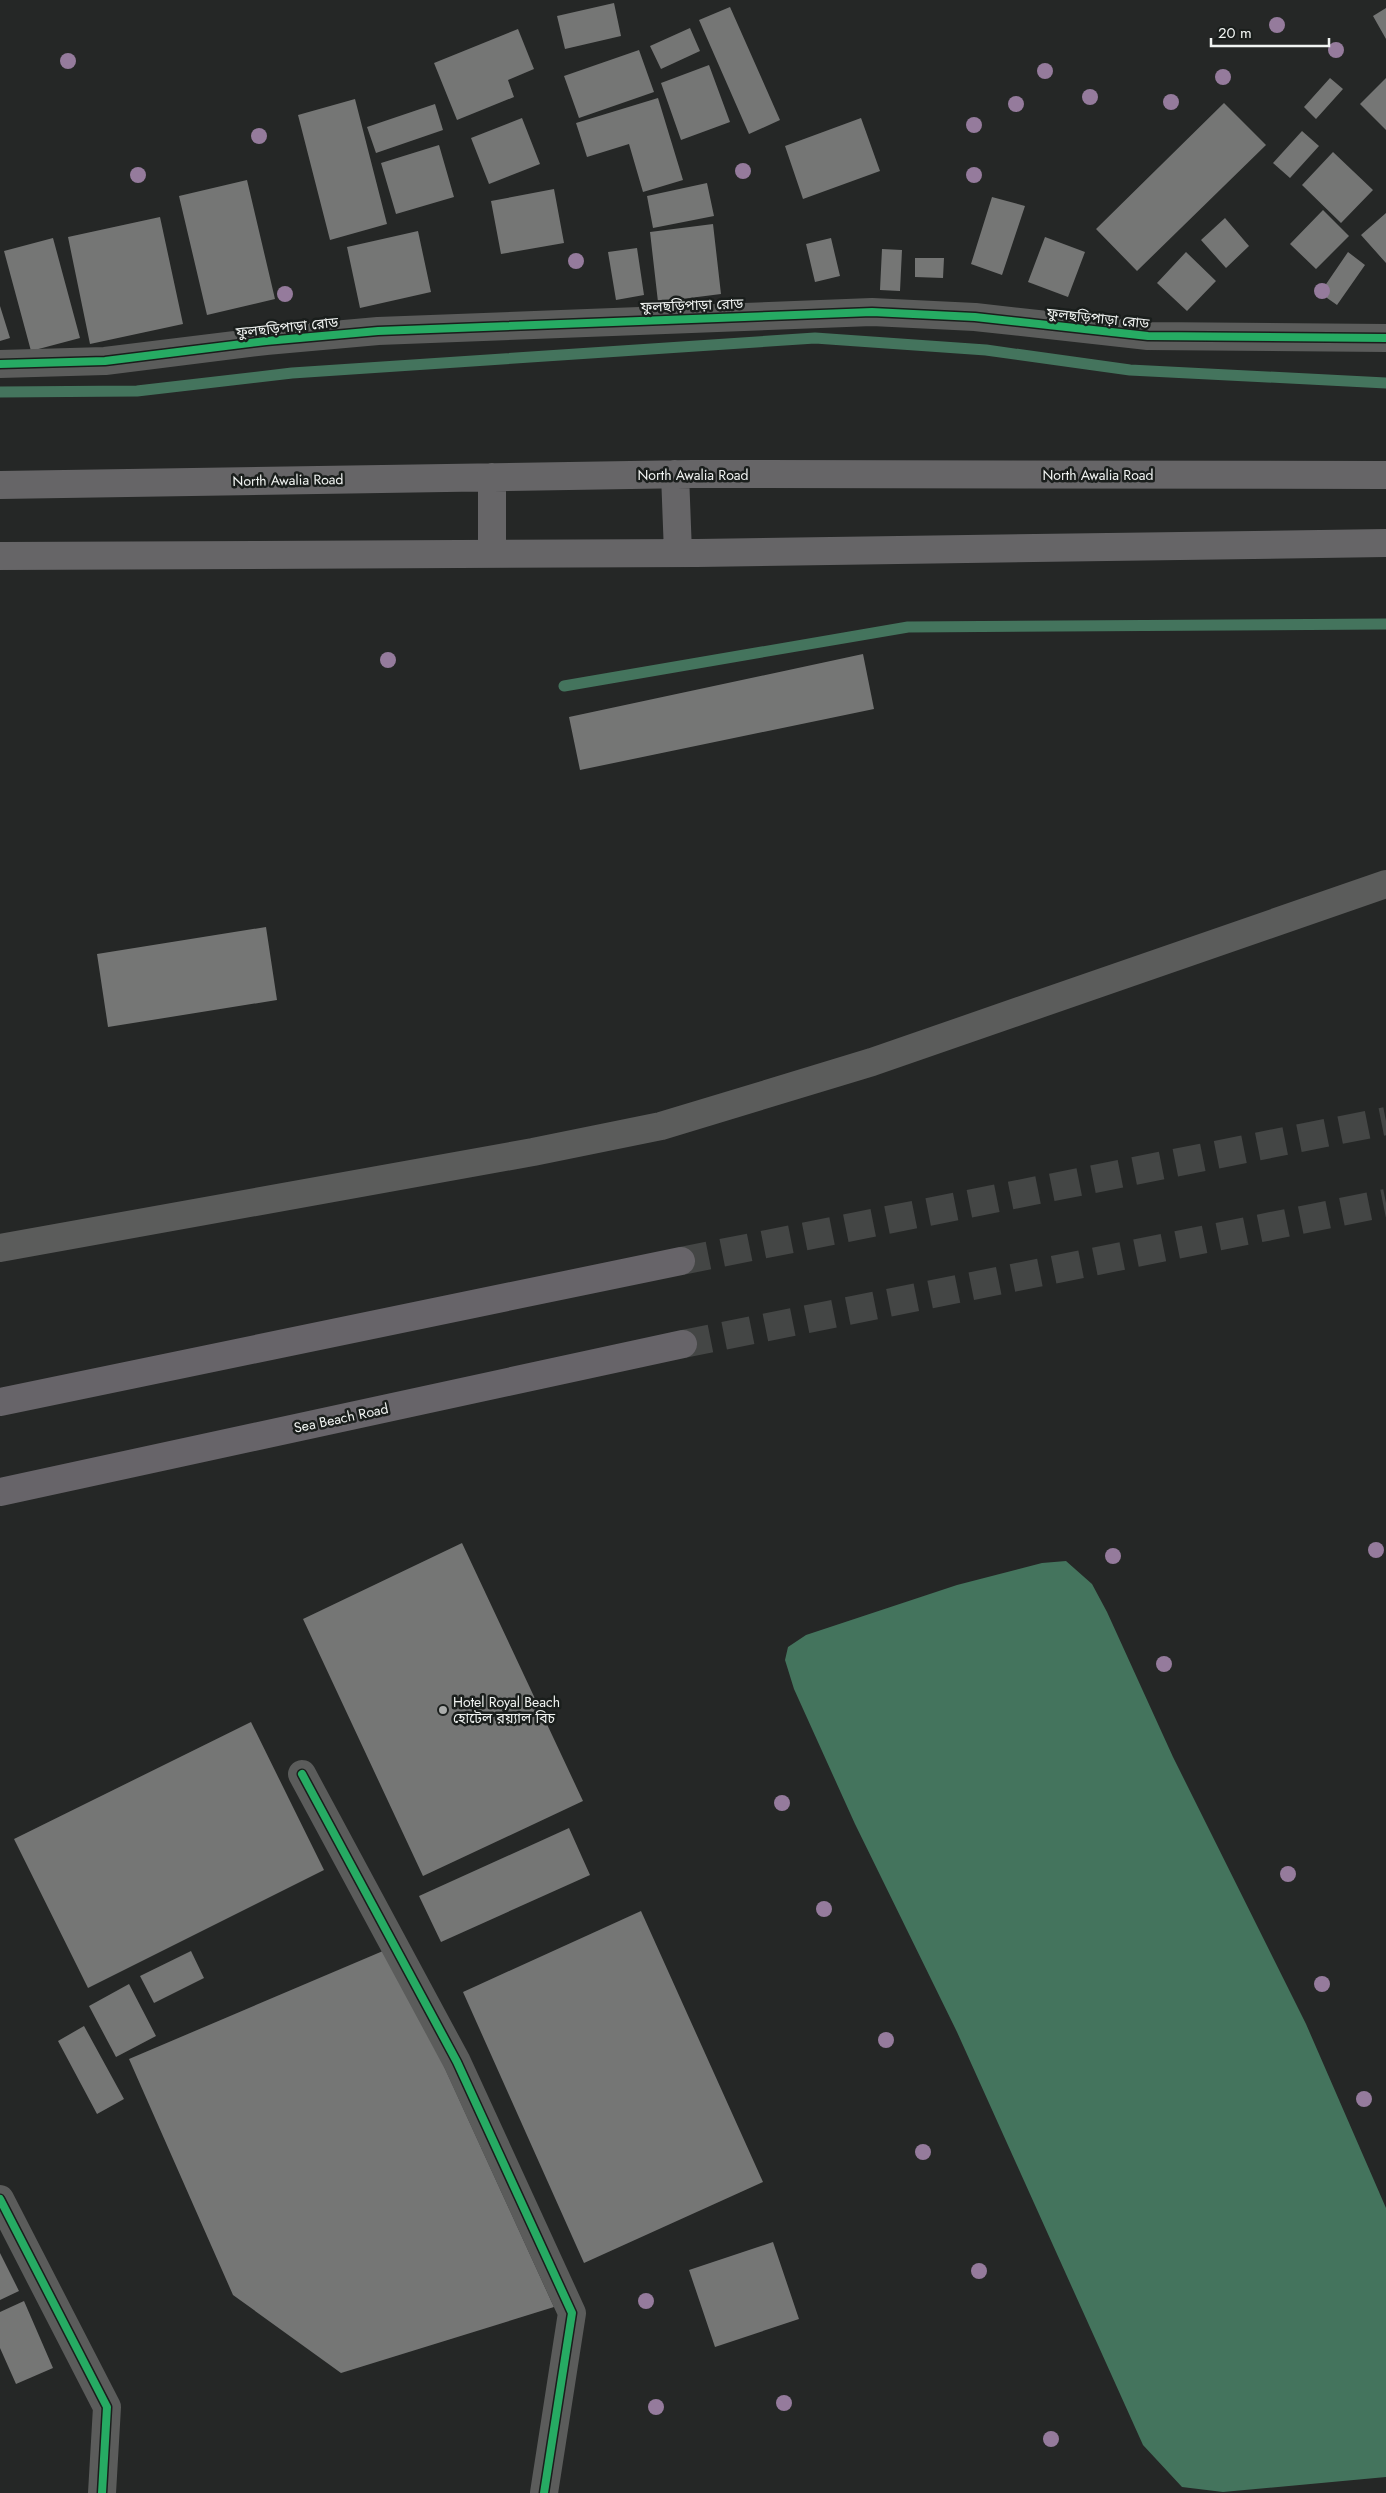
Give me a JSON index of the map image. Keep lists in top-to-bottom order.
{
  "streets": {
    "highway": ["Sea Beach Road"],
    "main road": ["North Awalia Road"],
    "street": ["ফুলছড়িপাড়া রোড"]
  },
  "places": ["Hotel Royal Beach হোটেল রয়্যাল বিচ"],
  "scale_bar": "20 m"
}
